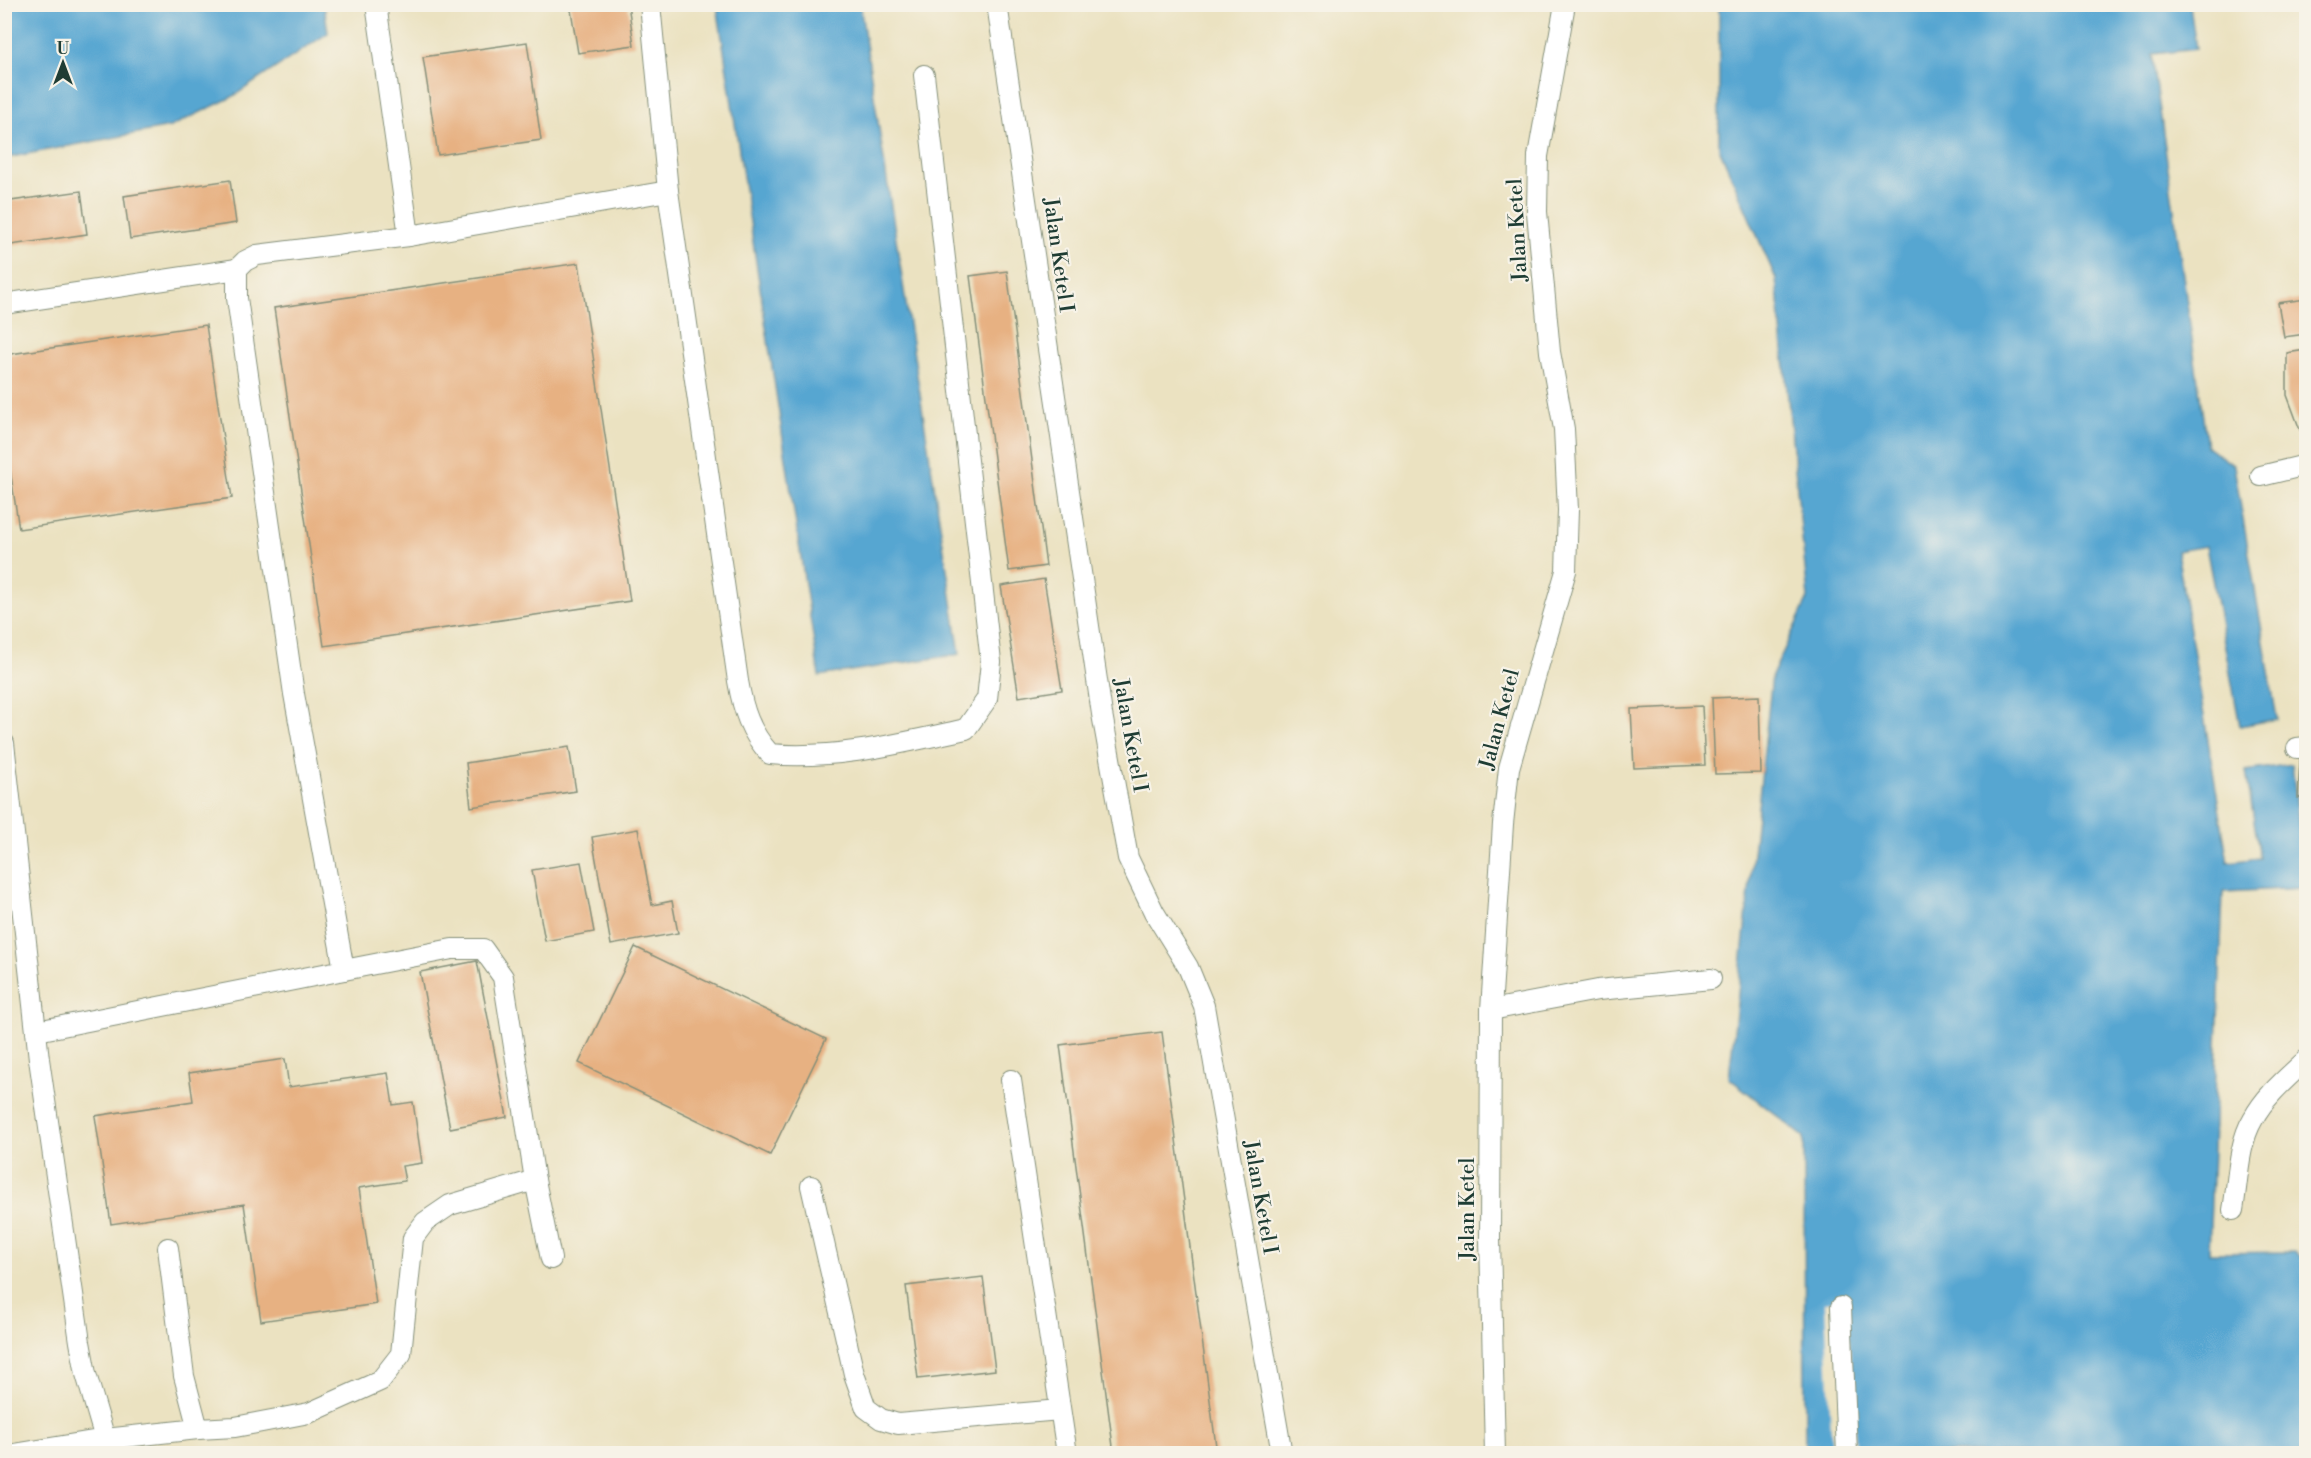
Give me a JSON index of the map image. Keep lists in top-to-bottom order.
{
  "streets": {
    "lane": ["Jalan Ketel", "Jalan Ketel I"]
  },
  "north": "top"
}
